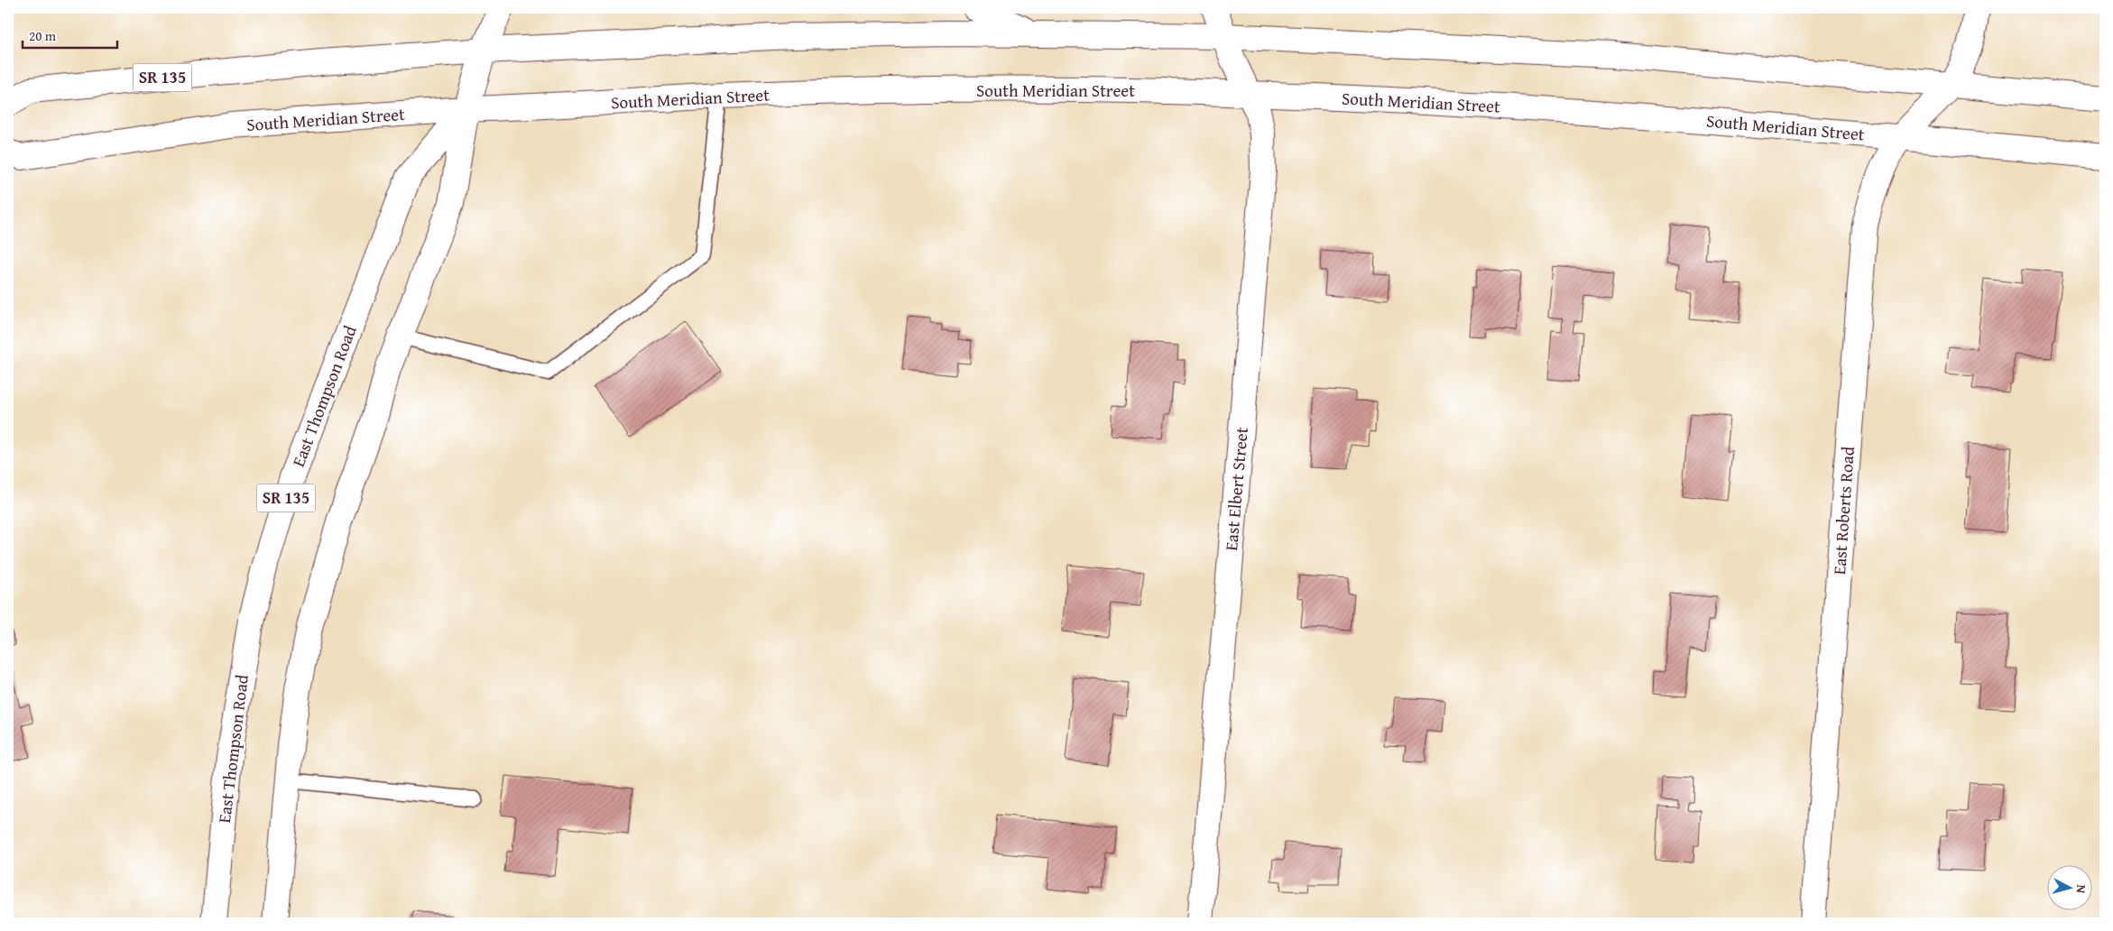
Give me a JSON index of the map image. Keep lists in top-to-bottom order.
{
  "streets": {
    "main road": [
      "SR 135",
      "South Meridian Street",
      "East Thompson Road",
      "East Elbert Street",
      "East Roberts Road"
    ]
  },
  "crossings": [
    ["SR 135", "East Thompson Road"],
    ["South Meridian Street", "East Thompson Road"],
    ["South Meridian Street", "East Elbert Street"],
    ["South Meridian Street", "East Roberts Road"]
  ],
  "scale_bar": "20 m",
  "north": "right"
}
